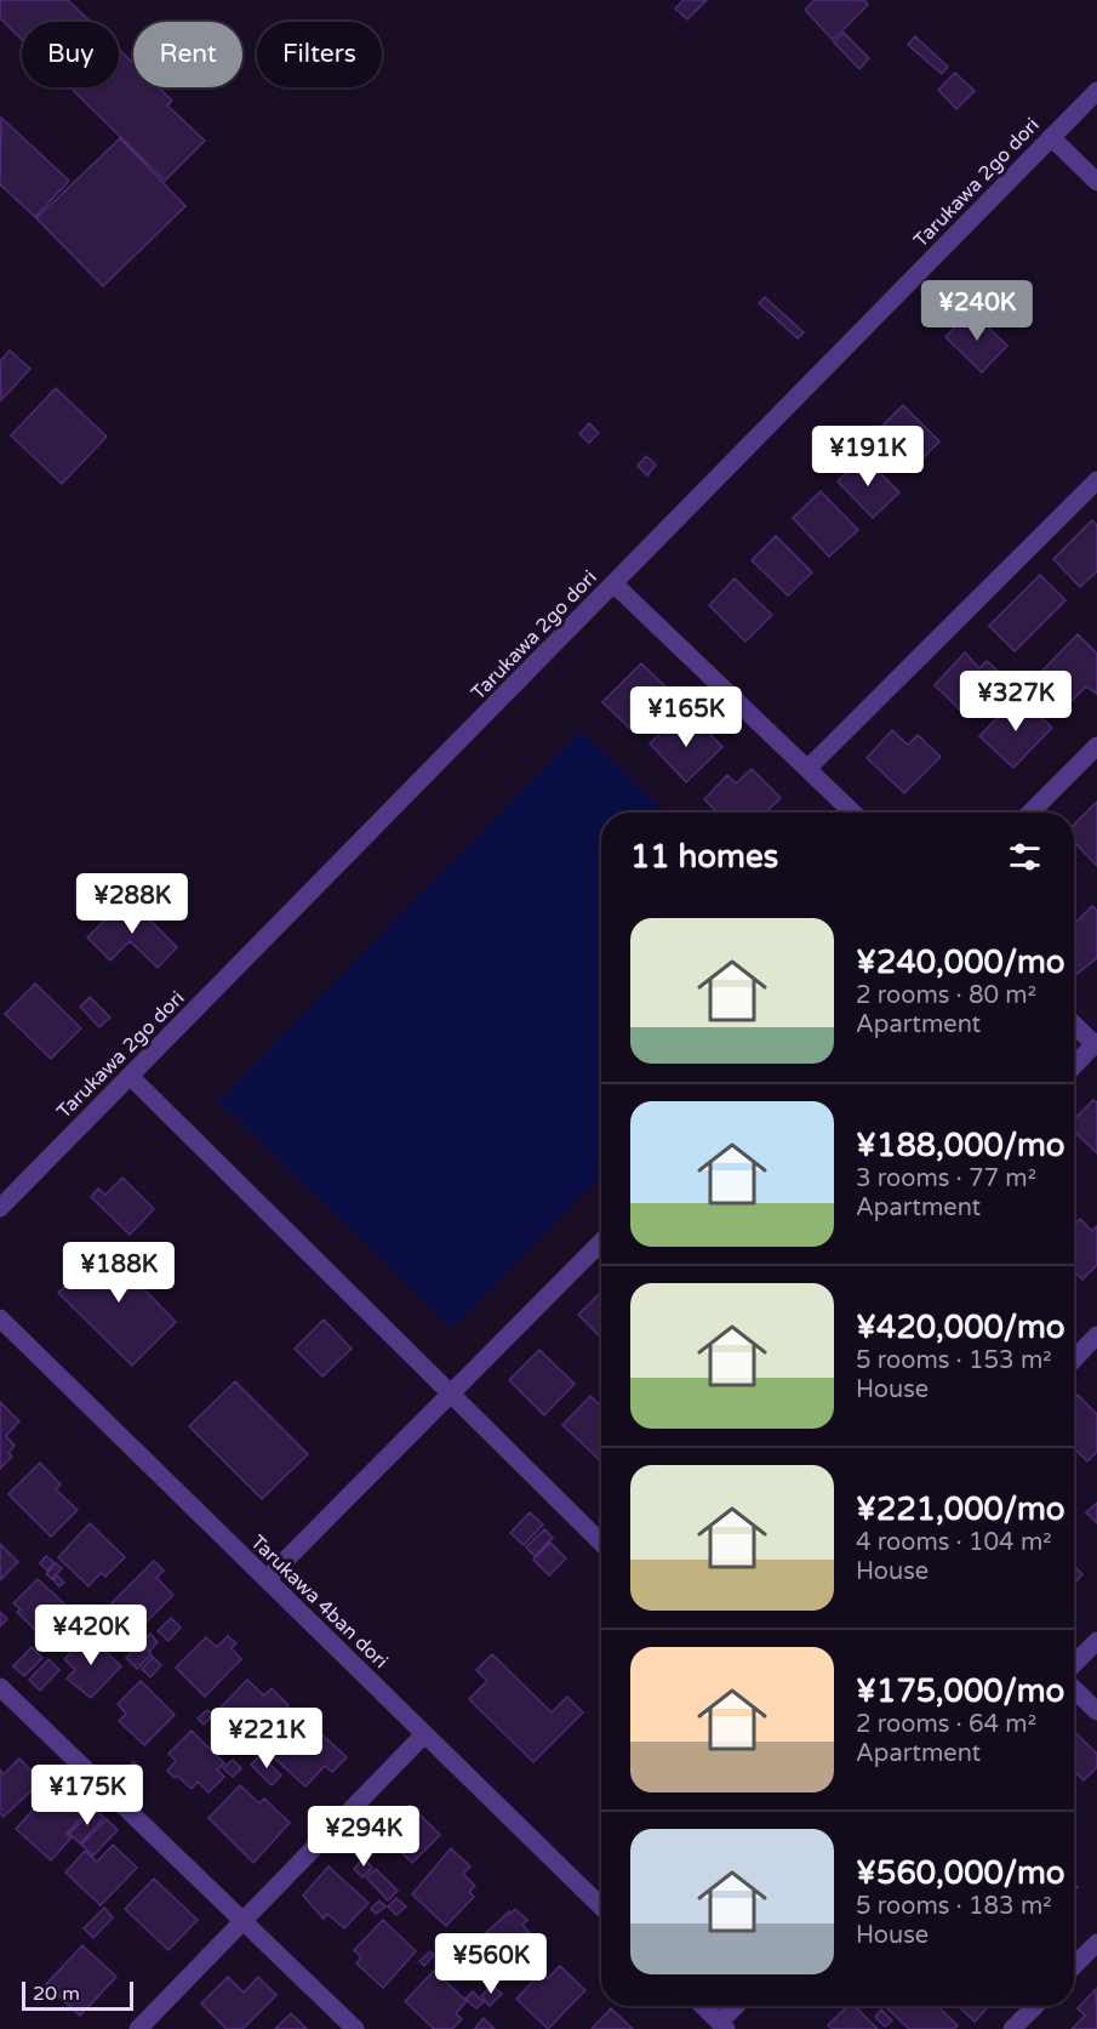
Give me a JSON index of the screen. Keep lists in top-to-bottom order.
{
  "streets": {
    "street": ["Tarukawa 2go dori", "Tarukawa 4ban dori"]
  },
  "scale_bar": "20 m",
  "page": {
    "chip": ["Buy", "Rent", "Filters"],
    "price": [
      "¥240K",
      "¥191K",
      "¥327K",
      "¥165K",
      "¥288K",
      "¥188K",
      "¥420K",
      "¥221K",
      "¥175K",
      "¥294K",
      "¥560K"
    ],
    "heading": "11 homes",
    "list": [
      {
        "name": "¥240,000/mo",
        "note": "2 rooms · 80 m² · Apartment"
      },
      {
        "name": "¥188,000/mo",
        "note": "3 rooms · 77 m² · Apartment"
      },
      {
        "name": "¥420,000/mo",
        "note": "5 rooms · 153 m² · House"
      },
      {
        "name": "¥221,000/mo",
        "note": "4 rooms · 104 m² · House"
      },
      {
        "name": "¥175,000/mo",
        "note": "2 rooms · 64 m² · Apartment"
      },
      {
        "name": "¥560,000/mo",
        "note": "5 rooms · 183 m² · House"
      }
    ],
    "scale": "20 m"
  }
}
